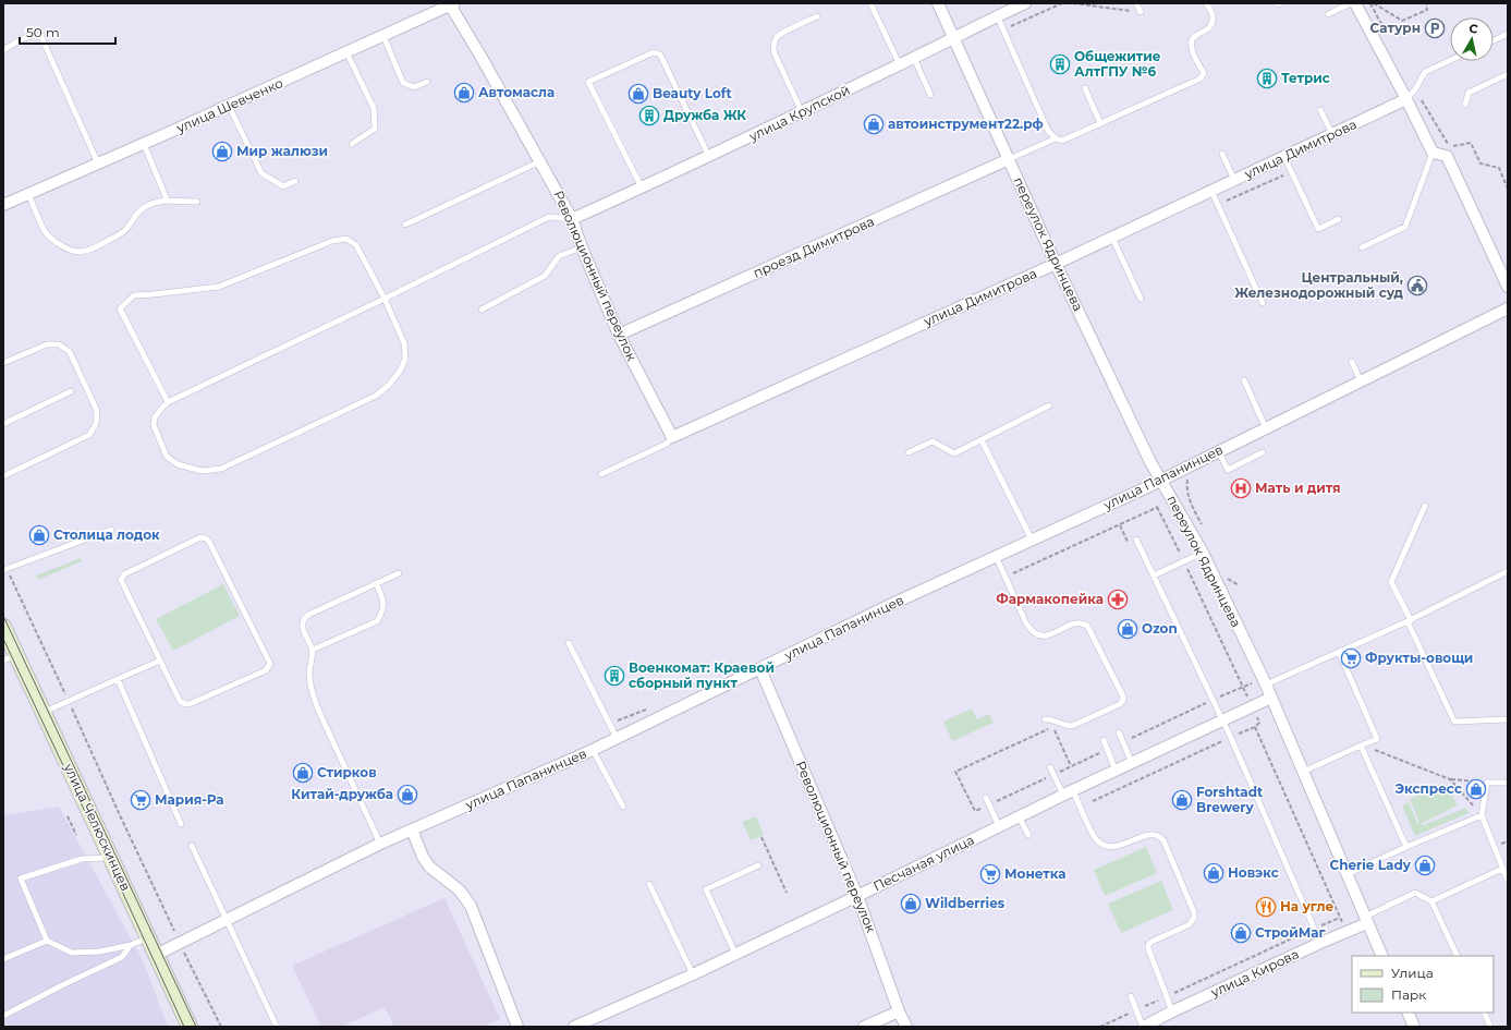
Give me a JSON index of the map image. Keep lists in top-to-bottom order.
{
  "streets": {
    "main road": ["улица Челюскинцев"],
    "street": [
      "улица Шевченко",
      "улица Крупской",
      "улица Димитрова",
      "переулок Ядринцева",
      "проезд Димитрова",
      "Революционный переулок",
      "улица Папанинцев",
      "Песчаная улица",
      "улица Кирова"
    ]
  },
  "crossings": [
    ["улица Шевченко", "Революционный переулок"],
    ["улица Крупской", "переулок Ядринцева"],
    ["улица Крупской", "Революционный переулок"],
    ["улица Димитрова", "переулок Ядринцева"],
    ["улица Димитрова", "Революционный переулок"],
    ["переулок Ядринцева", "проезд Димитрова"],
    ["переулок Ядринцева", "улица Папанинцев"],
    ["переулок Ядринцева", "Песчаная улица"],
    ["переулок Ядринцева", "улица Кирова"],
    ["проезд Димитрова", "Революционный переулок"],
    ["Революционный переулок", "улица Папанинцев"],
    ["Революционный переулок", "Песчаная улица"],
    ["улица Папанинцев", "улица Челюскинцев"]
  ],
  "places": {
    "parking": ["Сатурн"],
    "building": [
      "Общежитие АлтГПУ №6",
      "Тетрис",
      "Дружба ЖК",
      "Военкомат: Краевой сборный пункт"
    ],
    "shop": [
      "Автомасла",
      "Beauty Loft",
      "автоинструмент22.рф",
      "Мир жалюзи",
      "Столица лодок",
      "Ozon",
      "Стирков",
      "Экспресс",
      "Китай-дружба",
      "Forshtadt Brewery",
      "Cherie Lady",
      "Новэкс",
      "Wildberries",
      "СтройМаг"
    ],
    "public building": ["Центральный, Железнодорожный суд"],
    "hospital": ["Мать и дитя"],
    "pharmacy": ["Фармакопейка"],
    "supermarket": ["Фрукты-овощи", "Мария-Ра", "Монетка"],
    "restaurant": ["На угле"]
  },
  "legend": ["Улица", "Парк"],
  "scale_bar": "50 m",
  "north": "top"
}
